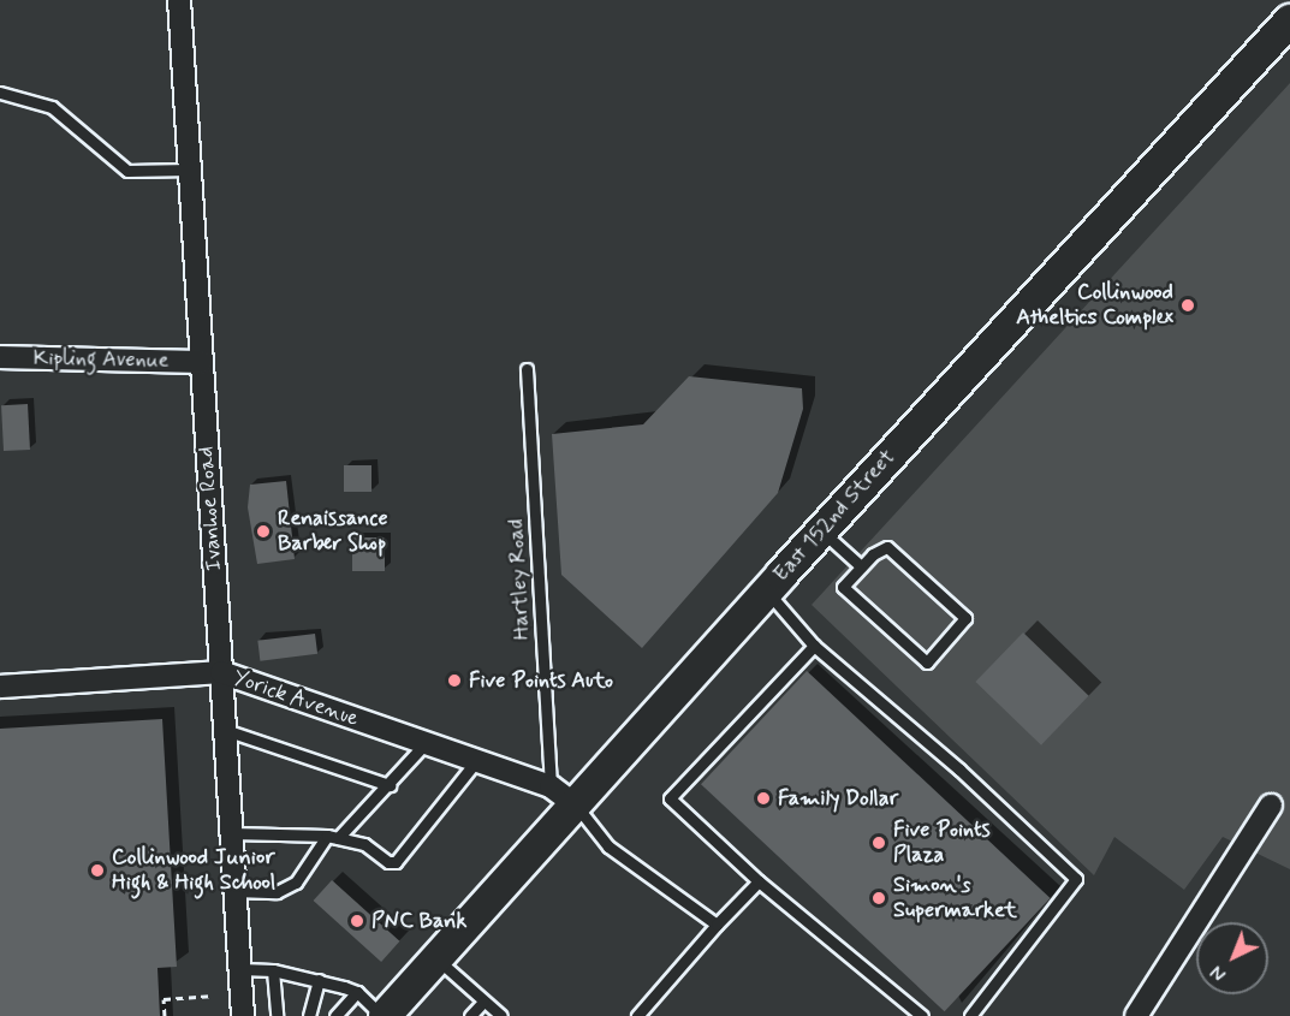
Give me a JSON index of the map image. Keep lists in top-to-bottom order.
{
  "streets": {
    "street": [
      "Kipling Avenue",
      "Ivanhoe Road",
      "East 152nd Street",
      "Yorick Avenue"
    ],
    "lane": ["Hartley Road"]
  },
  "crossings": [
    ["Kipling Avenue", "Ivanhoe Road"],
    ["Ivanhoe Road", "Yorick Avenue"],
    ["East 152nd Street", "Hartley Road"],
    ["East 152nd Street", "Yorick Avenue"],
    ["Hartley Road", "Yorick Avenue"]
  ],
  "places": [
    "Collinwood Atheltics Complex",
    "Renaissance Barber Shop",
    "Five Points Auto",
    "Family Dollar",
    "Five Points Plaza",
    "Collinwood Junior High & High School",
    "Simon's Supermarket",
    "PNC Bank"
  ],
  "north": "bottom left"
}
